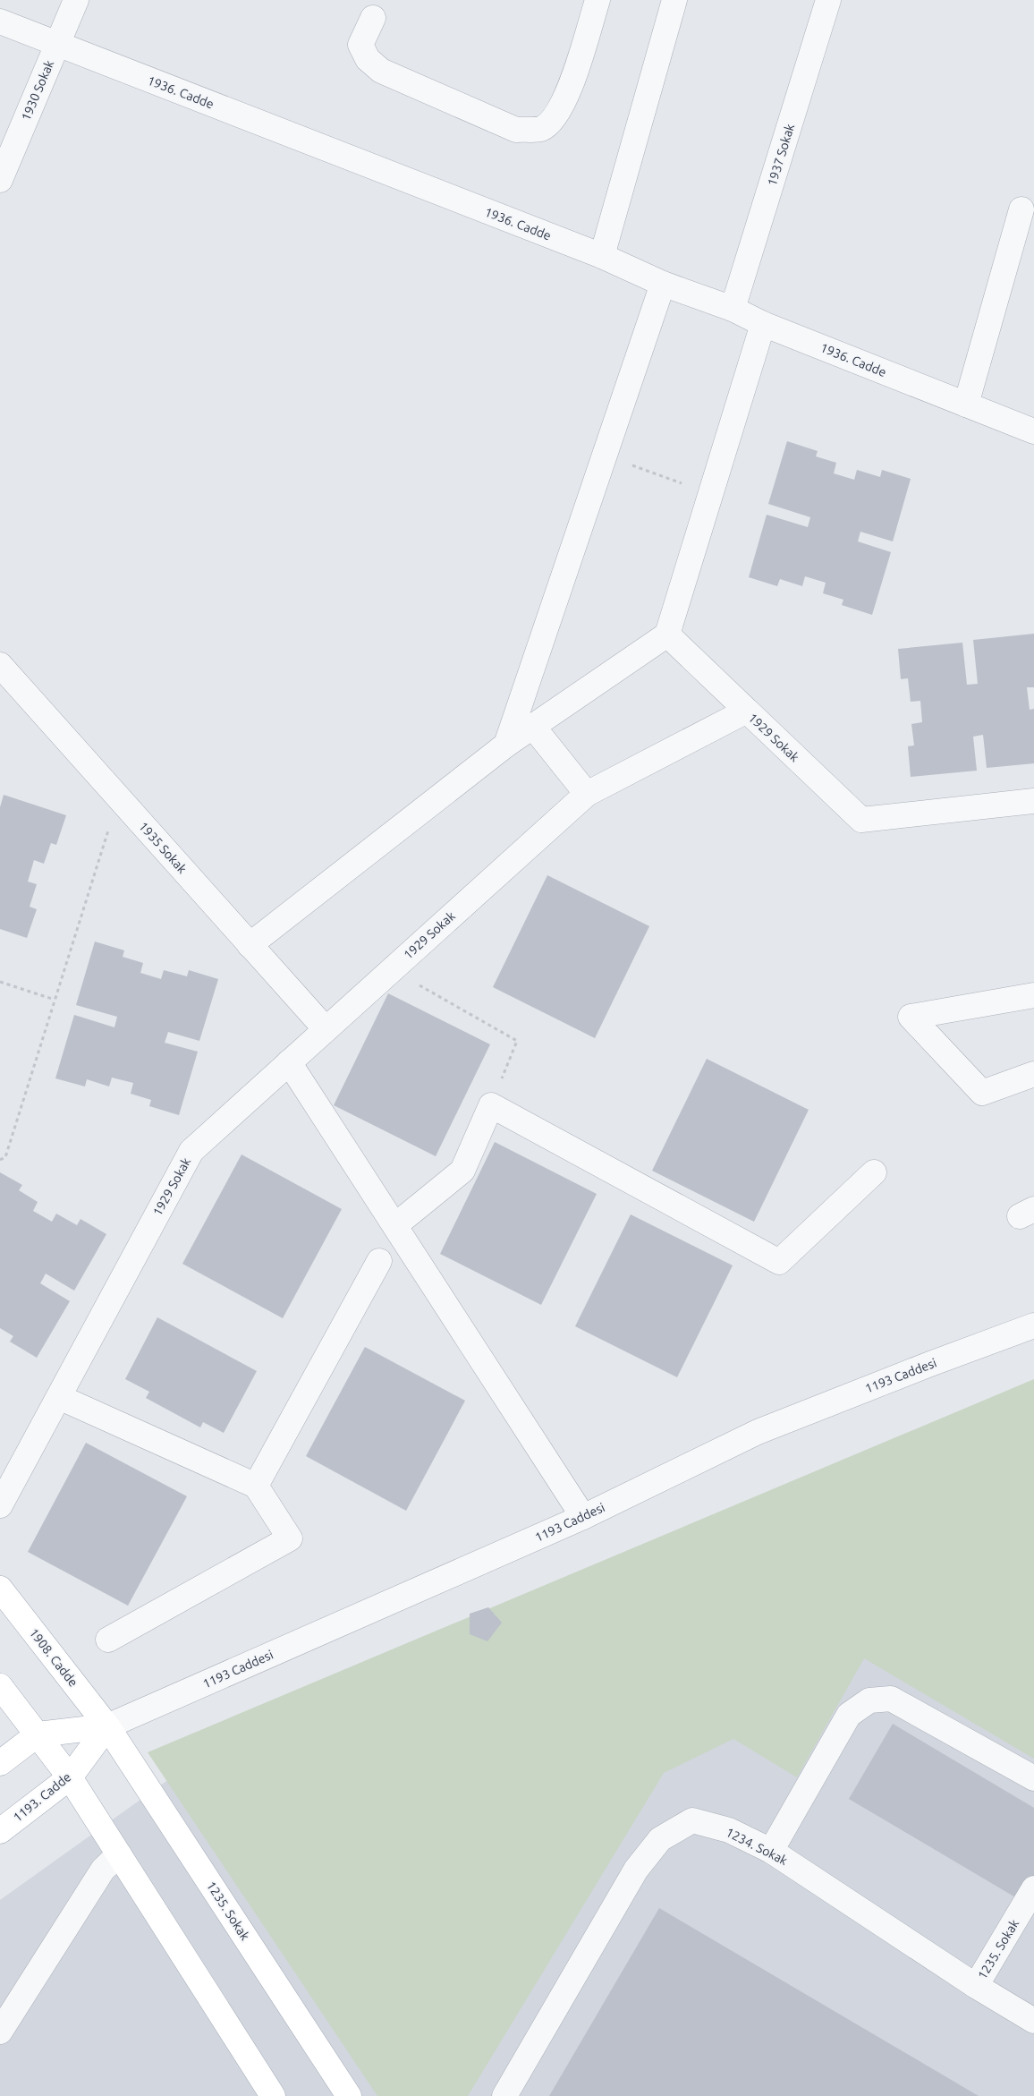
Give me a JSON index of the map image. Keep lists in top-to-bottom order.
{
  "streets": {
    "main road": ["1908. Cadde", "1193. Cadde", "1235. Sokak"],
    "street": [
      "1930 Sokak",
      "1936. Cadde",
      "1937 Sokak",
      "1929 Sokak",
      "1935 Sokak",
      "1193 Caddesi",
      "1234. Sokak"
    ]
  },
  "crossings": [
    ["1930 Sokak", "1936. Cadde"],
    ["1936. Cadde", "1937 Sokak"],
    ["1929 Sokak", "1935 Sokak"],
    ["1193 Caddesi", "1908. Cadde"],
    ["1193 Caddesi", "1193. Cadde"],
    ["1193 Caddesi", "1235. Sokak"],
    ["1908. Cadde", "1193. Cadde"],
    ["1908. Cadde", "1235. Sokak"],
    ["1193. Cadde", "1235. Sokak"],
    ["1234. Sokak", "1235. Sokak"]
  ]
}
